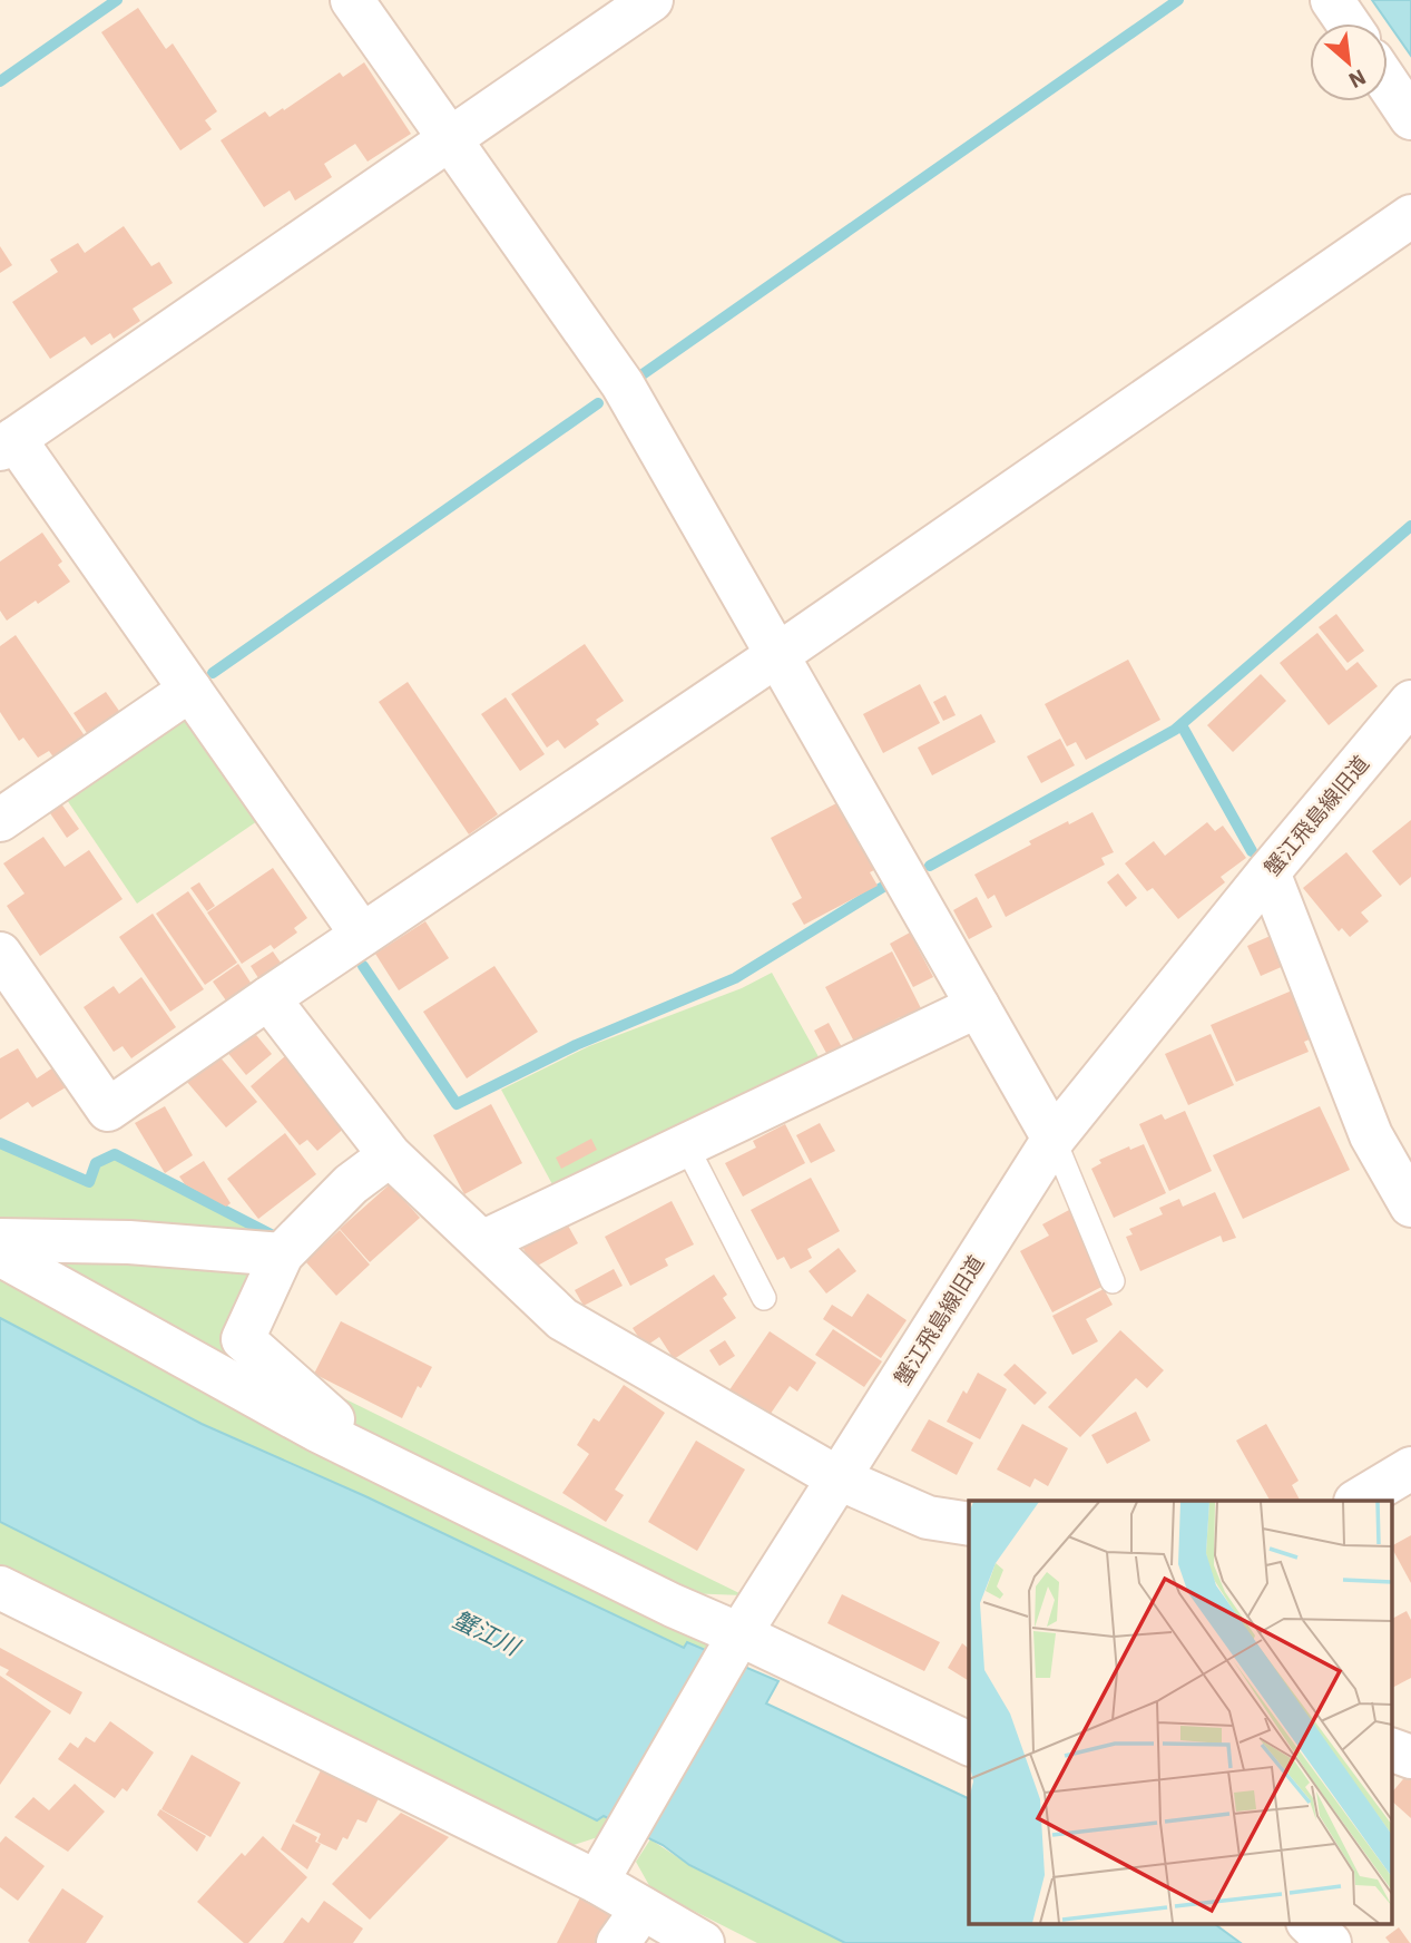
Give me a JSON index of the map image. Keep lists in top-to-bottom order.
{
  "streets": {
    "street": ["蟹江飛島線旧道"]
  },
  "water": ["蟹江川"],
  "north": "bottom right"
}
